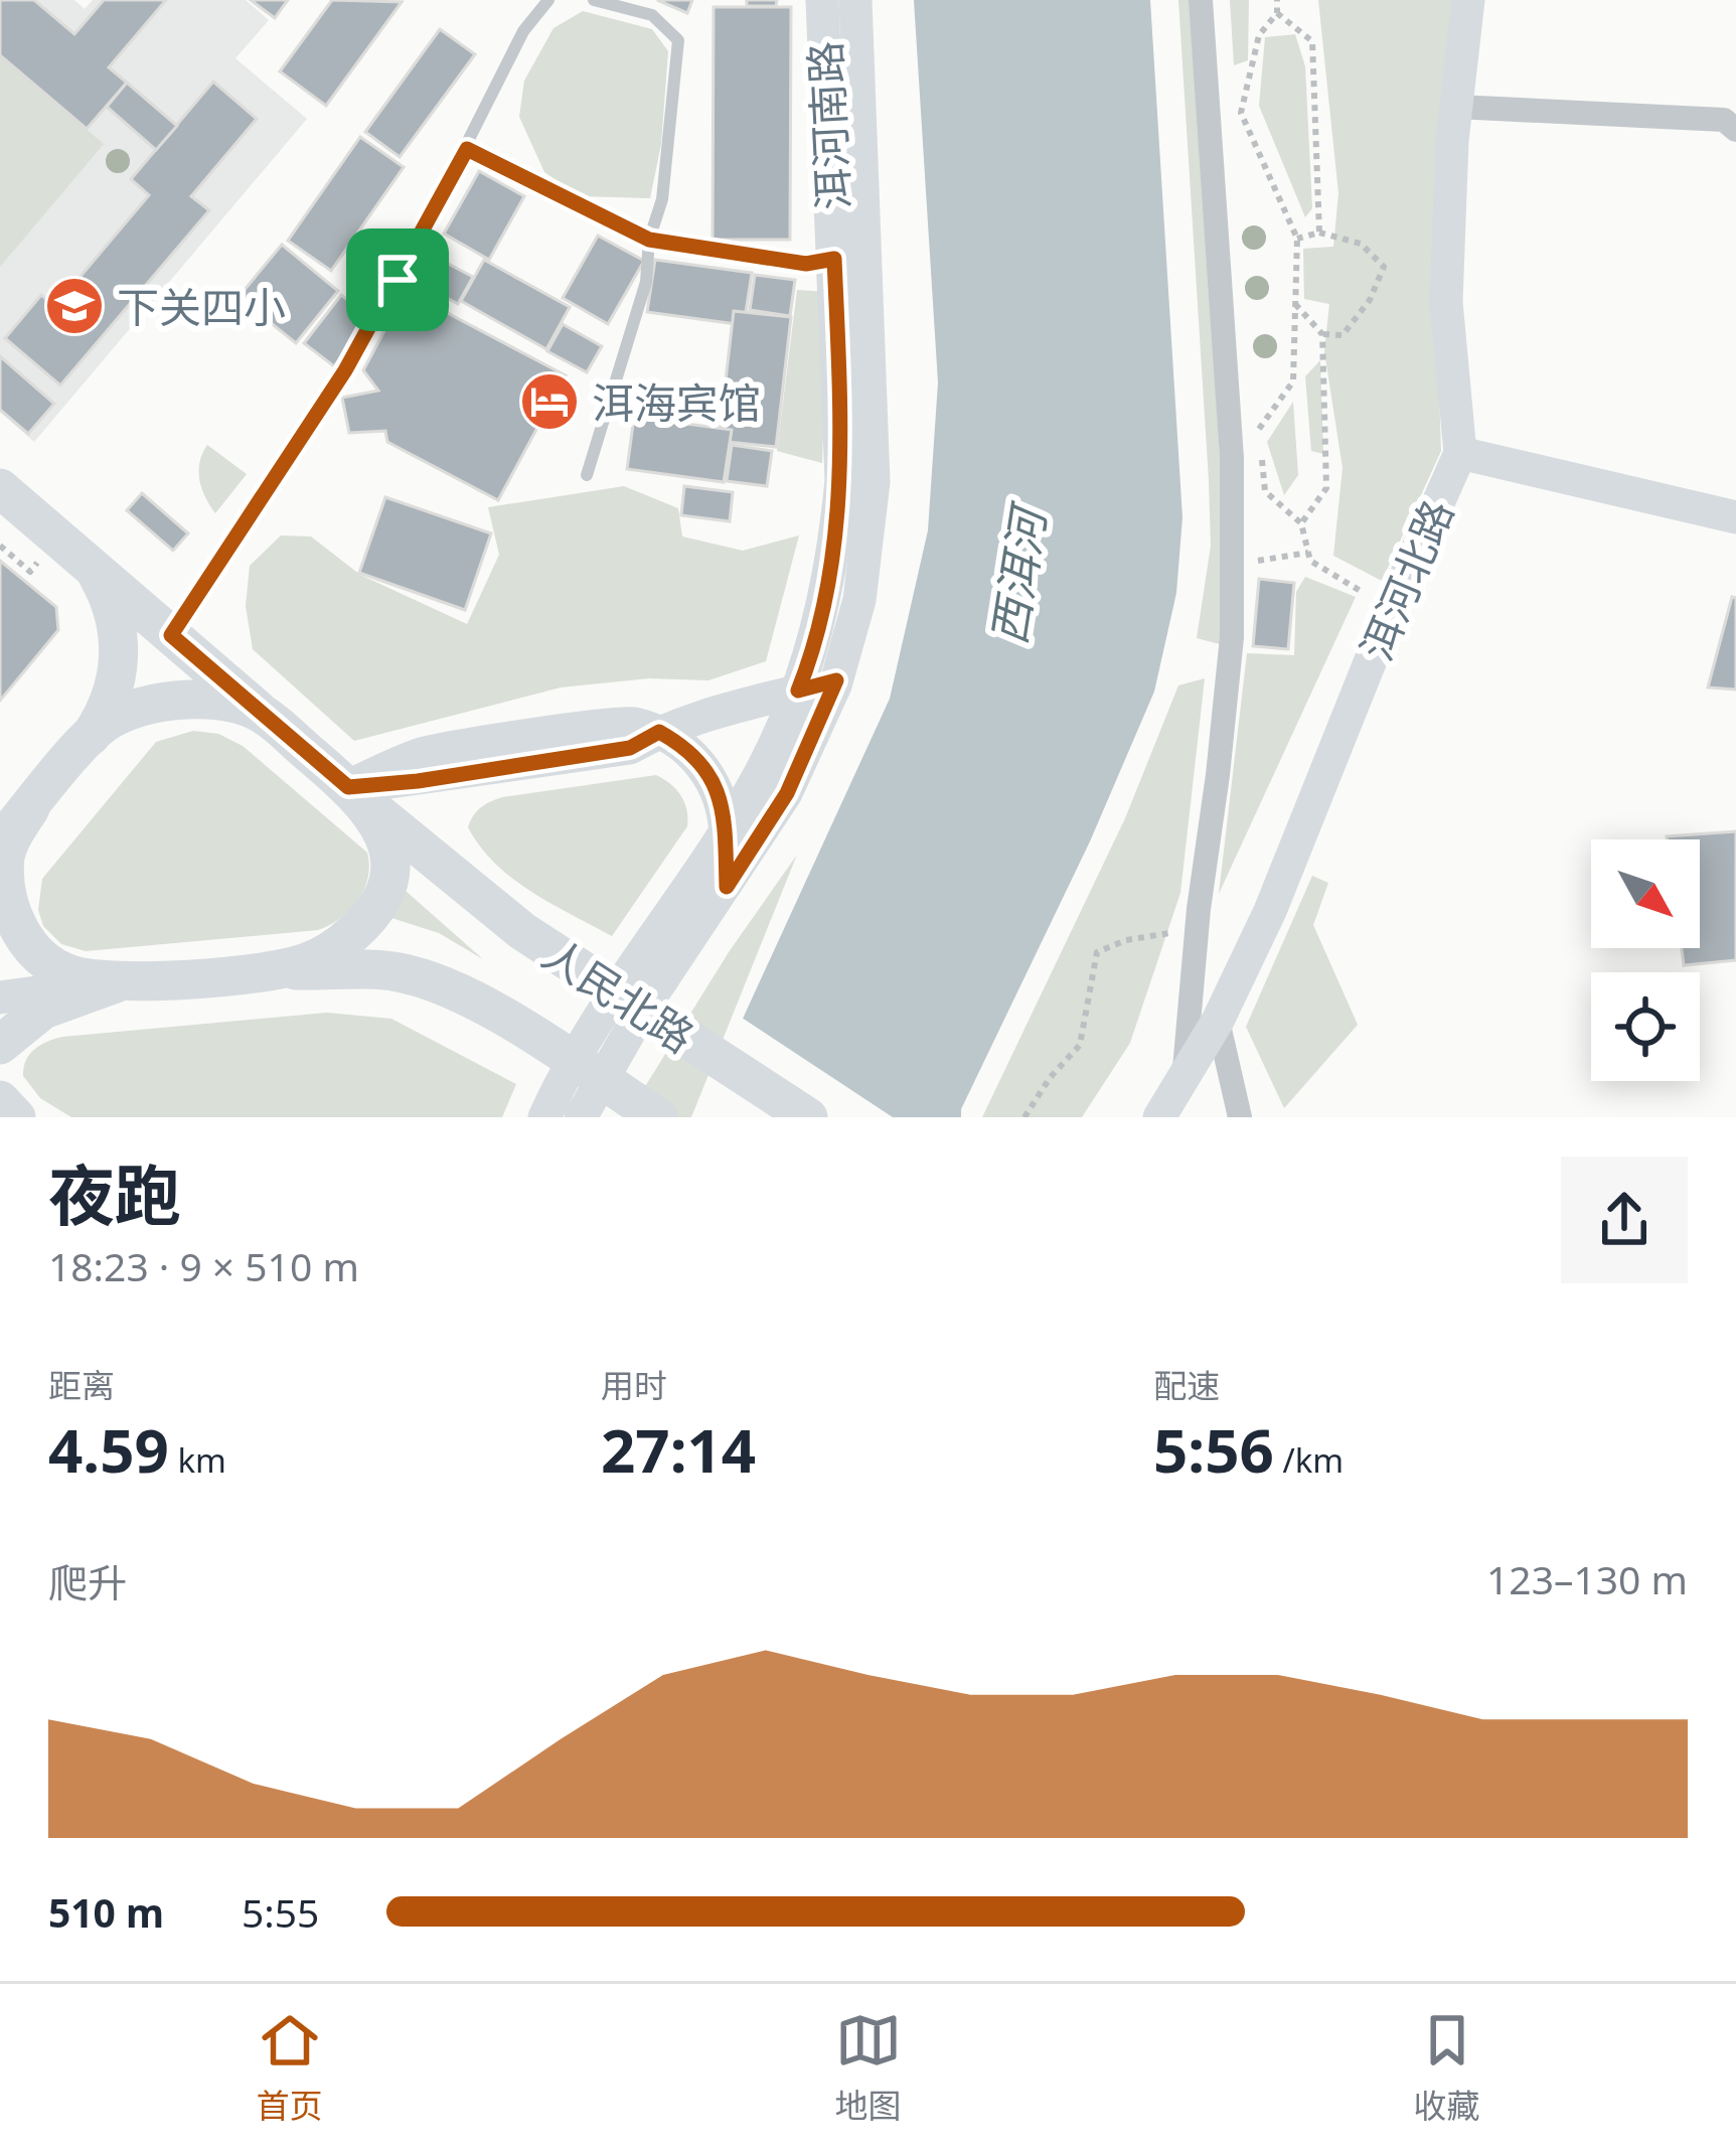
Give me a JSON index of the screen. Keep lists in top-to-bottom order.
{
  "streets": {
    "main road": ["洱河南路", "洱河北路", "人民北路"]
  },
  "water": ["西洱河"],
  "places": {
    "school or university": ["下关四小"],
    "hotel": ["洱海宾馆"]
  },
  "north": "bottom right",
  "page": {
    "heading": ["夜跑", "18:23 · 9 × 510 m"],
    "stats": [
      ["距离", "4.59 km"],
      ["用时", "27:14"],
      ["配速", "5:56 /km"]
    ],
    "chart": ["爬升", "123–130 m"],
    "list": [
      {
        "name": "510 m",
        "note": "5:55"
      }
    ],
    "tabs": ["首页", "地图", "收藏"]
  }
}
